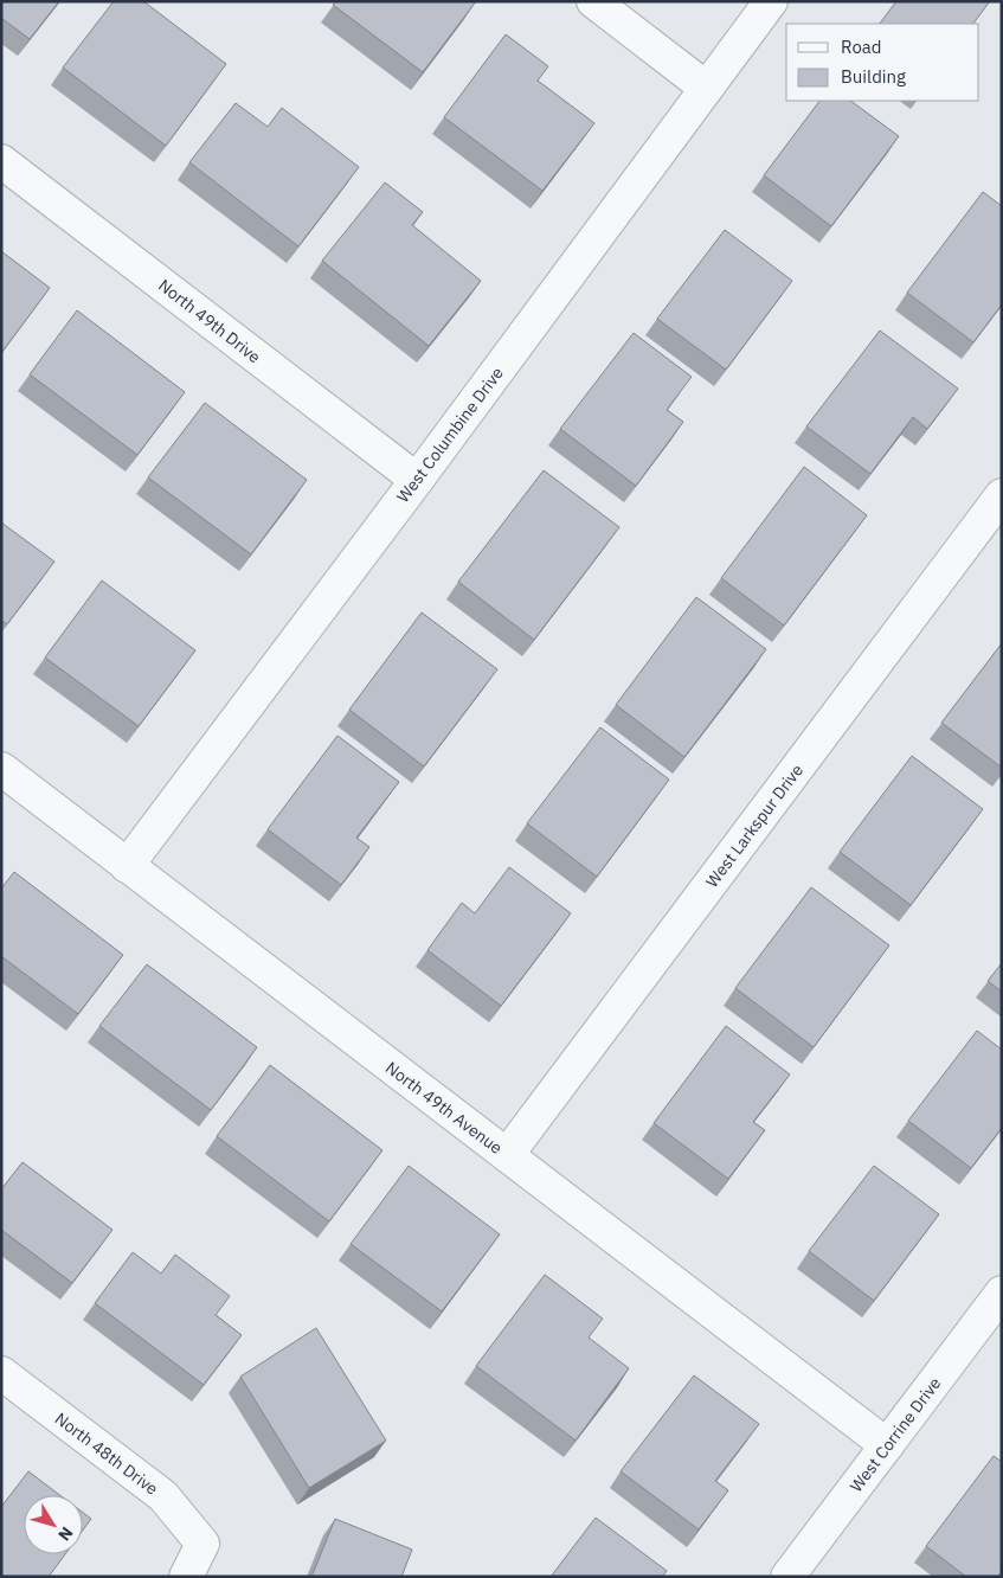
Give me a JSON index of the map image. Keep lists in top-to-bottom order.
{
  "streets": {
    "street": [
      "North 49th Drive",
      "West Columbine Drive",
      "West Larkspur Drive",
      "North 49th Avenue",
      "West Corrine Drive",
      "North 48th Drive"
    ]
  },
  "crossings": [
    ["North 49th Drive", "West Columbine Drive"],
    ["West Columbine Drive", "North 49th Avenue"],
    ["West Larkspur Drive", "North 49th Avenue"],
    ["North 49th Avenue", "West Corrine Drive"]
  ],
  "legend": ["Road", "Building"],
  "north": "bottom right"
}
